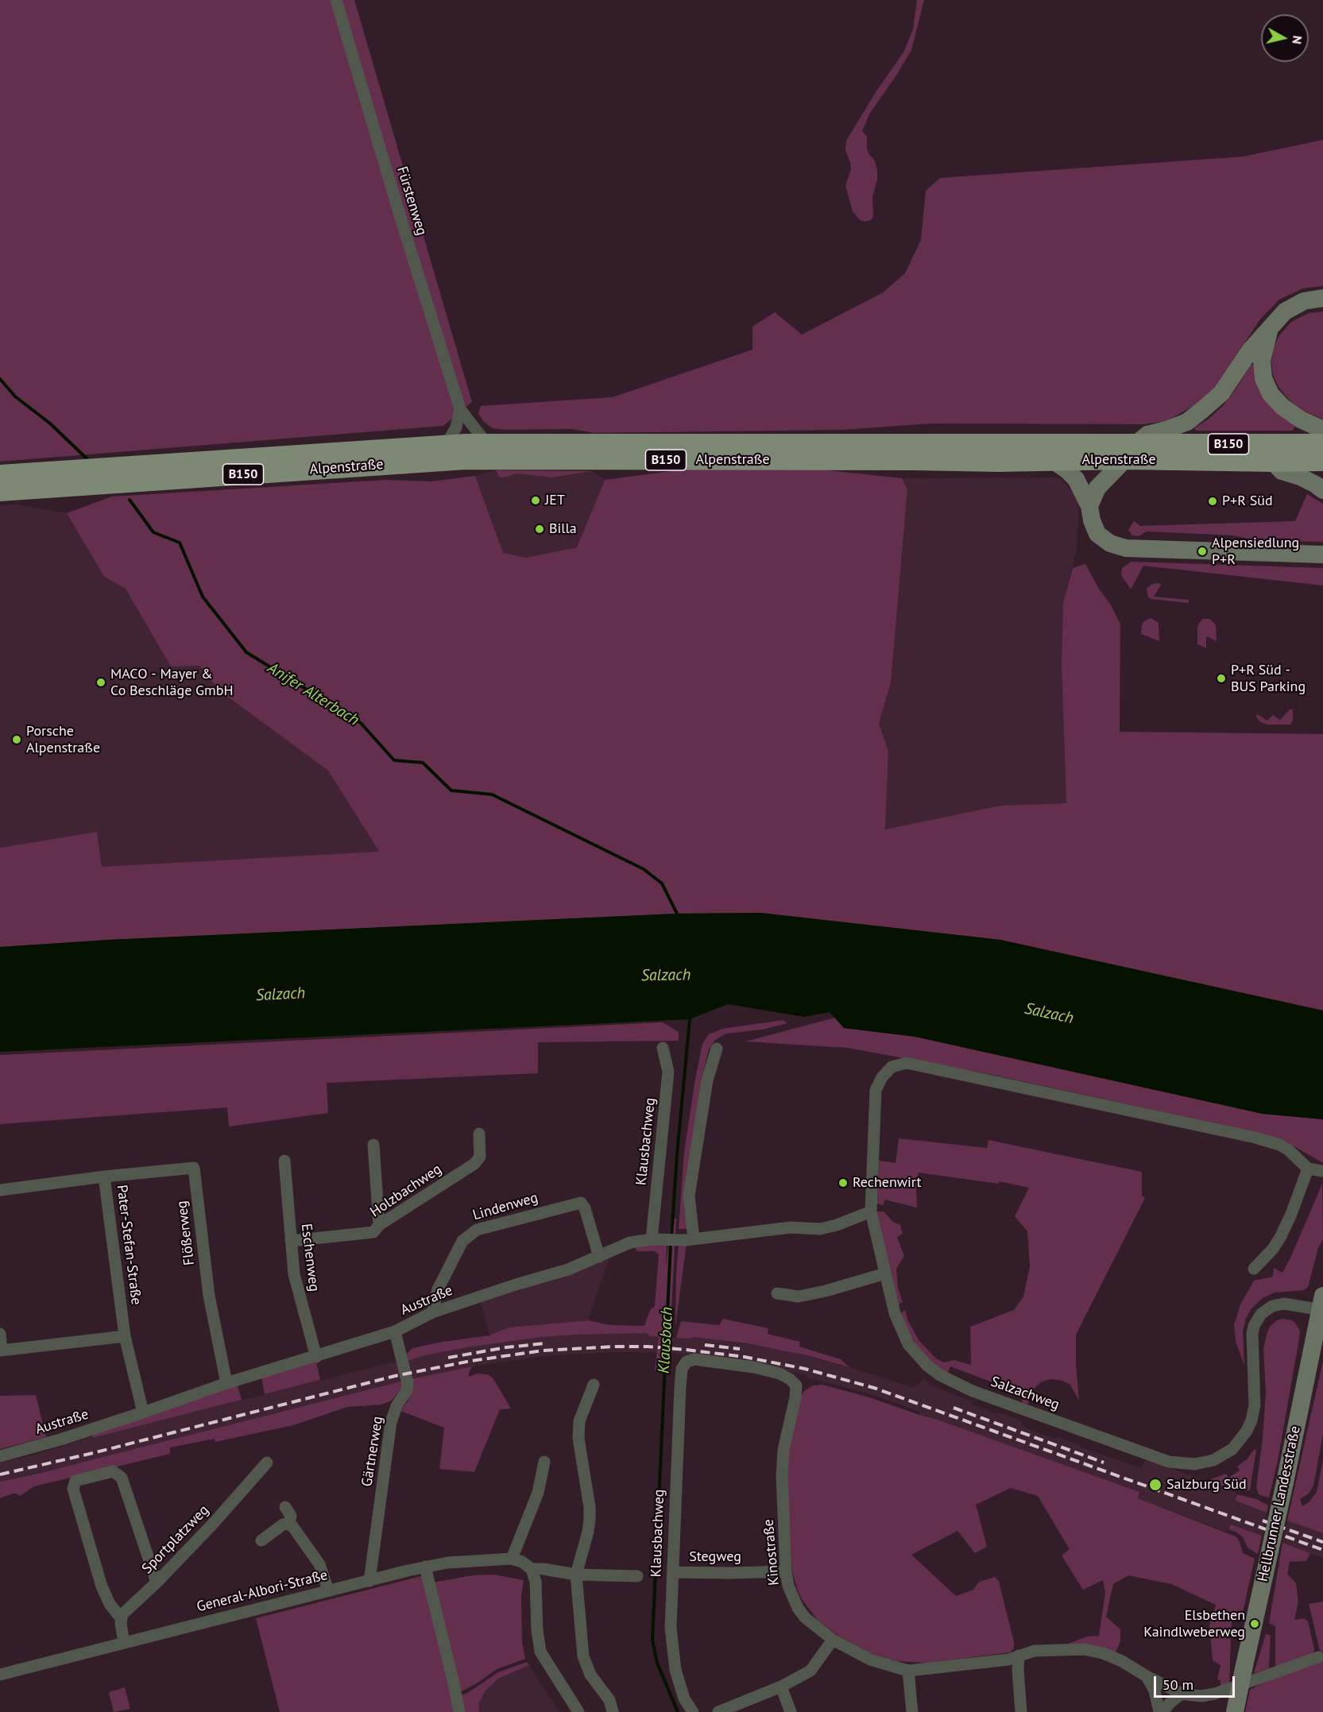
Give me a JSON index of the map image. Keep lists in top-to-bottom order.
{
  "streets": {
    "main road": ["B150", "Alpenstraße", "Hellbrunner Landesstraße"],
    "street": [
      "Fürstenweg",
      "Klausbachweg",
      "Holzbachweg",
      "Lindenweg",
      "Flößerweg",
      "Pater-Stefan-Straße",
      "Eschenweg",
      "Austraße",
      "Salzachweg",
      "Gärtnerweg",
      "Sportplatzweg",
      "Kinostraße",
      "Stegweg",
      "General-Albori-Straße"
    ]
  },
  "crossings": [
    ["Fürstenweg", "Alpenstraße"],
    ["Klausbachweg", "Austraße"],
    ["Klausbachweg", "Kinostraße"],
    ["Klausbachweg", "Stegweg"],
    ["Holzbachweg", "Eschenweg"],
    ["Lindenweg", "Austraße"],
    ["Flößerweg", "Pater-Stefan-Straße"],
    ["Flößerweg", "Austraße"],
    ["Pater-Stefan-Straße", "Austraße"],
    ["Eschenweg", "Austraße"],
    ["Austraße", "Salzachweg"],
    ["Austraße", "Gärtnerweg"],
    ["Salzachweg", "Hellbrunner Landesstraße"],
    ["Gärtnerweg", "General-Albori-Straße"],
    ["Kinostraße", "Stegweg"]
  ],
  "water": ["Anifer Alterbach", "Salzach", "Klausbach"],
  "places": [
    "JET",
    "P+R Süd",
    "Billa",
    "Alpensiedlung P+R",
    "P+R Süd - BUS Parking",
    "MACO - Mayer & Co Beschläge GmbH",
    "Porsche Alpenstraße",
    "Rechenwirt",
    "Salzburg Süd",
    "Elsbethen Kaindlweberweg"
  ],
  "scale_bar": "50 m",
  "north": "right"
}
